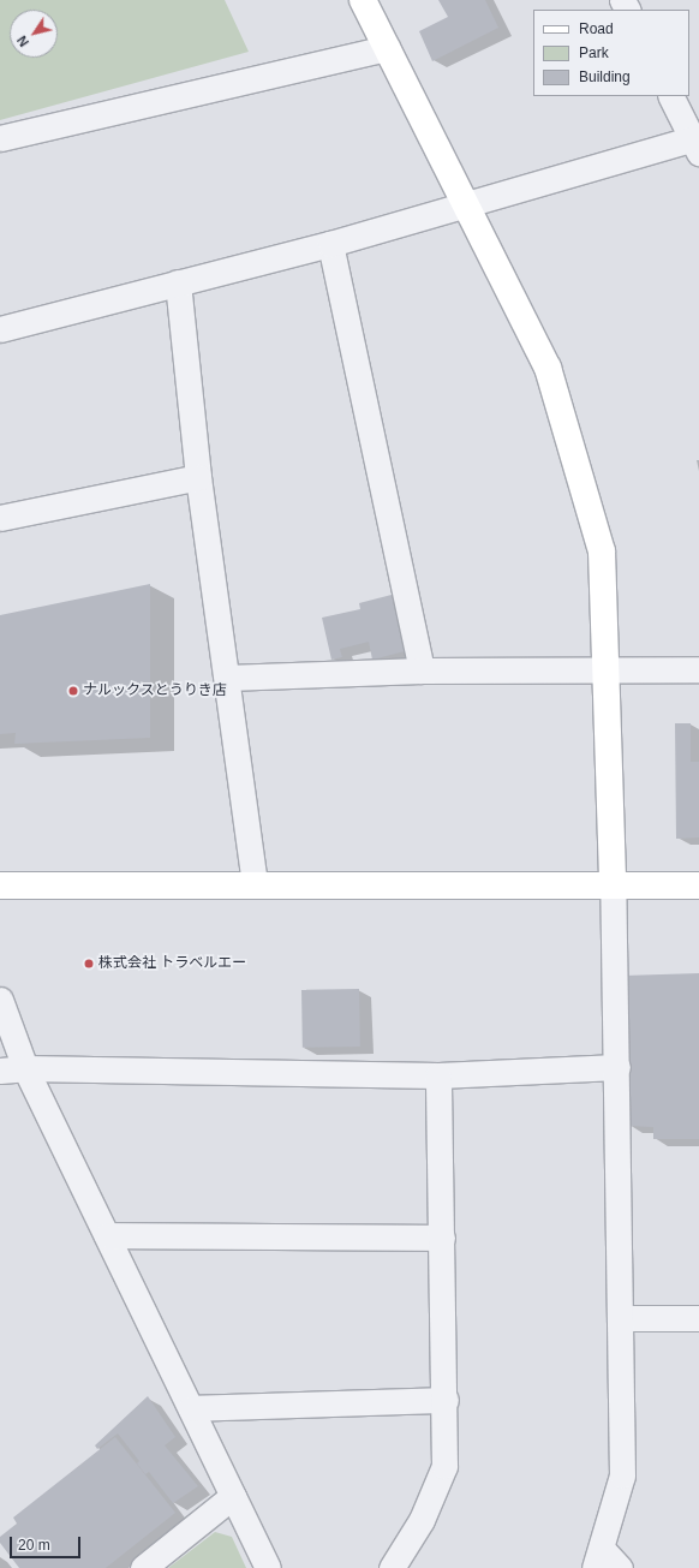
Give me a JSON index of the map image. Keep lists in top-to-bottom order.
{
  "places": ["ナルックスとうりき店", "株式会社 トラベルエー"],
  "legend": ["Road", "Park", "Building"],
  "scale_bar": "20 m",
  "north": "bottom left"
}
